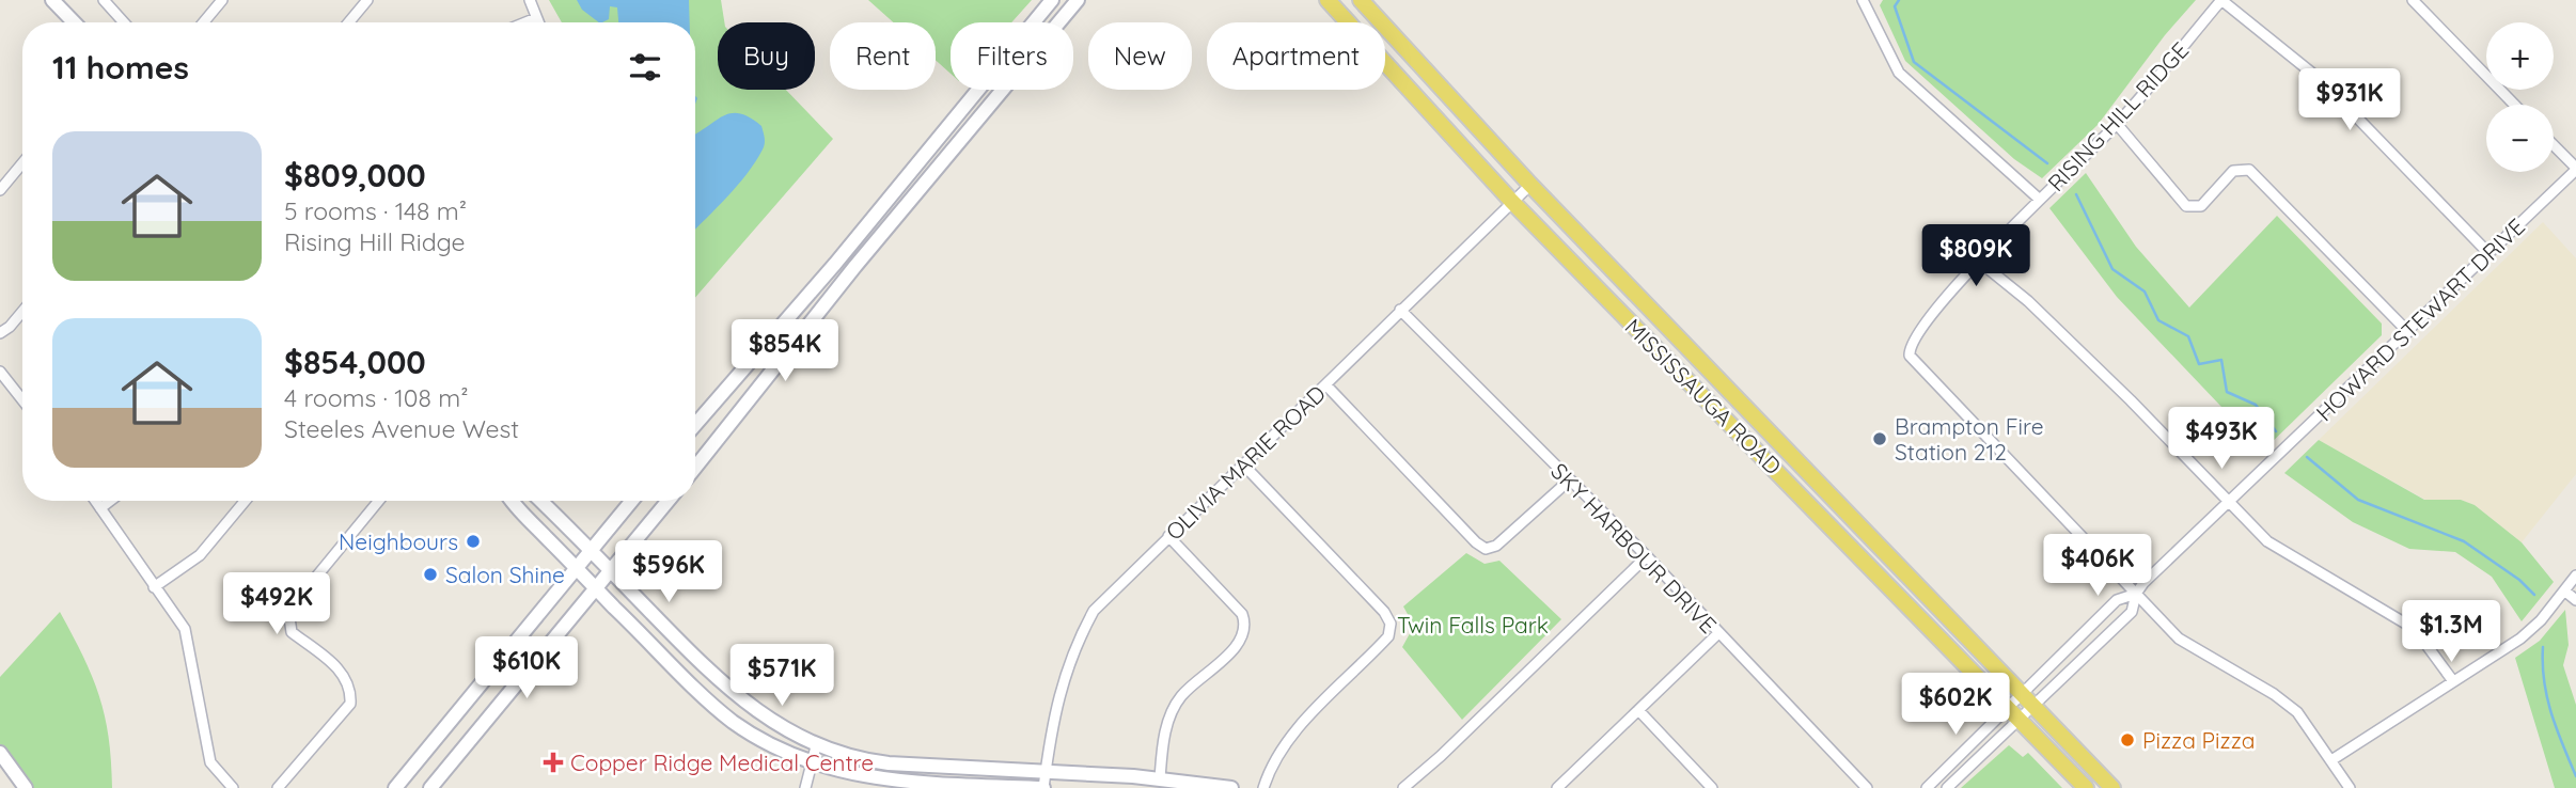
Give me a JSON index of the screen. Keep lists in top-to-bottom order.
{
  "streets": {
    "main road": ["MISSISSAUGA ROAD"],
    "street": [
      "RISING HILL RIDGE",
      "HOWARD STEWART DRIVE",
      "OLIVIA MARIE ROAD",
      "SKY HARBOUR DRIVE"
    ]
  },
  "crossings": [
    ["RISING HILL RIDGE", "HOWARD STEWART DRIVE"],
    ["HOWARD STEWART DRIVE", "MISSISSAUGA ROAD"],
    ["MISSISSAUGA ROAD", "OLIVIA MARIE ROAD"],
    ["OLIVIA MARIE ROAD", "SKY HARBOUR DRIVE"]
  ],
  "parks": ["Twin Falls Park"],
  "places": {
    "other": [
      "Brampton Fire Station 212",
      "Neighbours",
      "Salon Shine",
      "Pizza Pizza"
    ],
    "health": ["Copper Ridge Medical Centre"]
  },
  "page": {
    "map_buttons": ["+", "−"],
    "chip": [
      "Buy",
      "Rent",
      "Filters",
      "New",
      "Apartment"
    ],
    "heading": "11 homes",
    "price": [
      "$931K",
      "$809K",
      "$854K",
      "$493K",
      "$406K",
      "$596K",
      "$492K",
      "$1.3M",
      "$610K",
      "$571K",
      "$602K"
    ],
    "list": [
      {
        "name": "$809,000",
        "note": "5 rooms · 148 m² · Rising Hill Ridge"
      },
      {
        "name": "$854,000",
        "note": "4 rooms · 108 m² · Steeles Avenue West"
      }
    ]
  }
}
